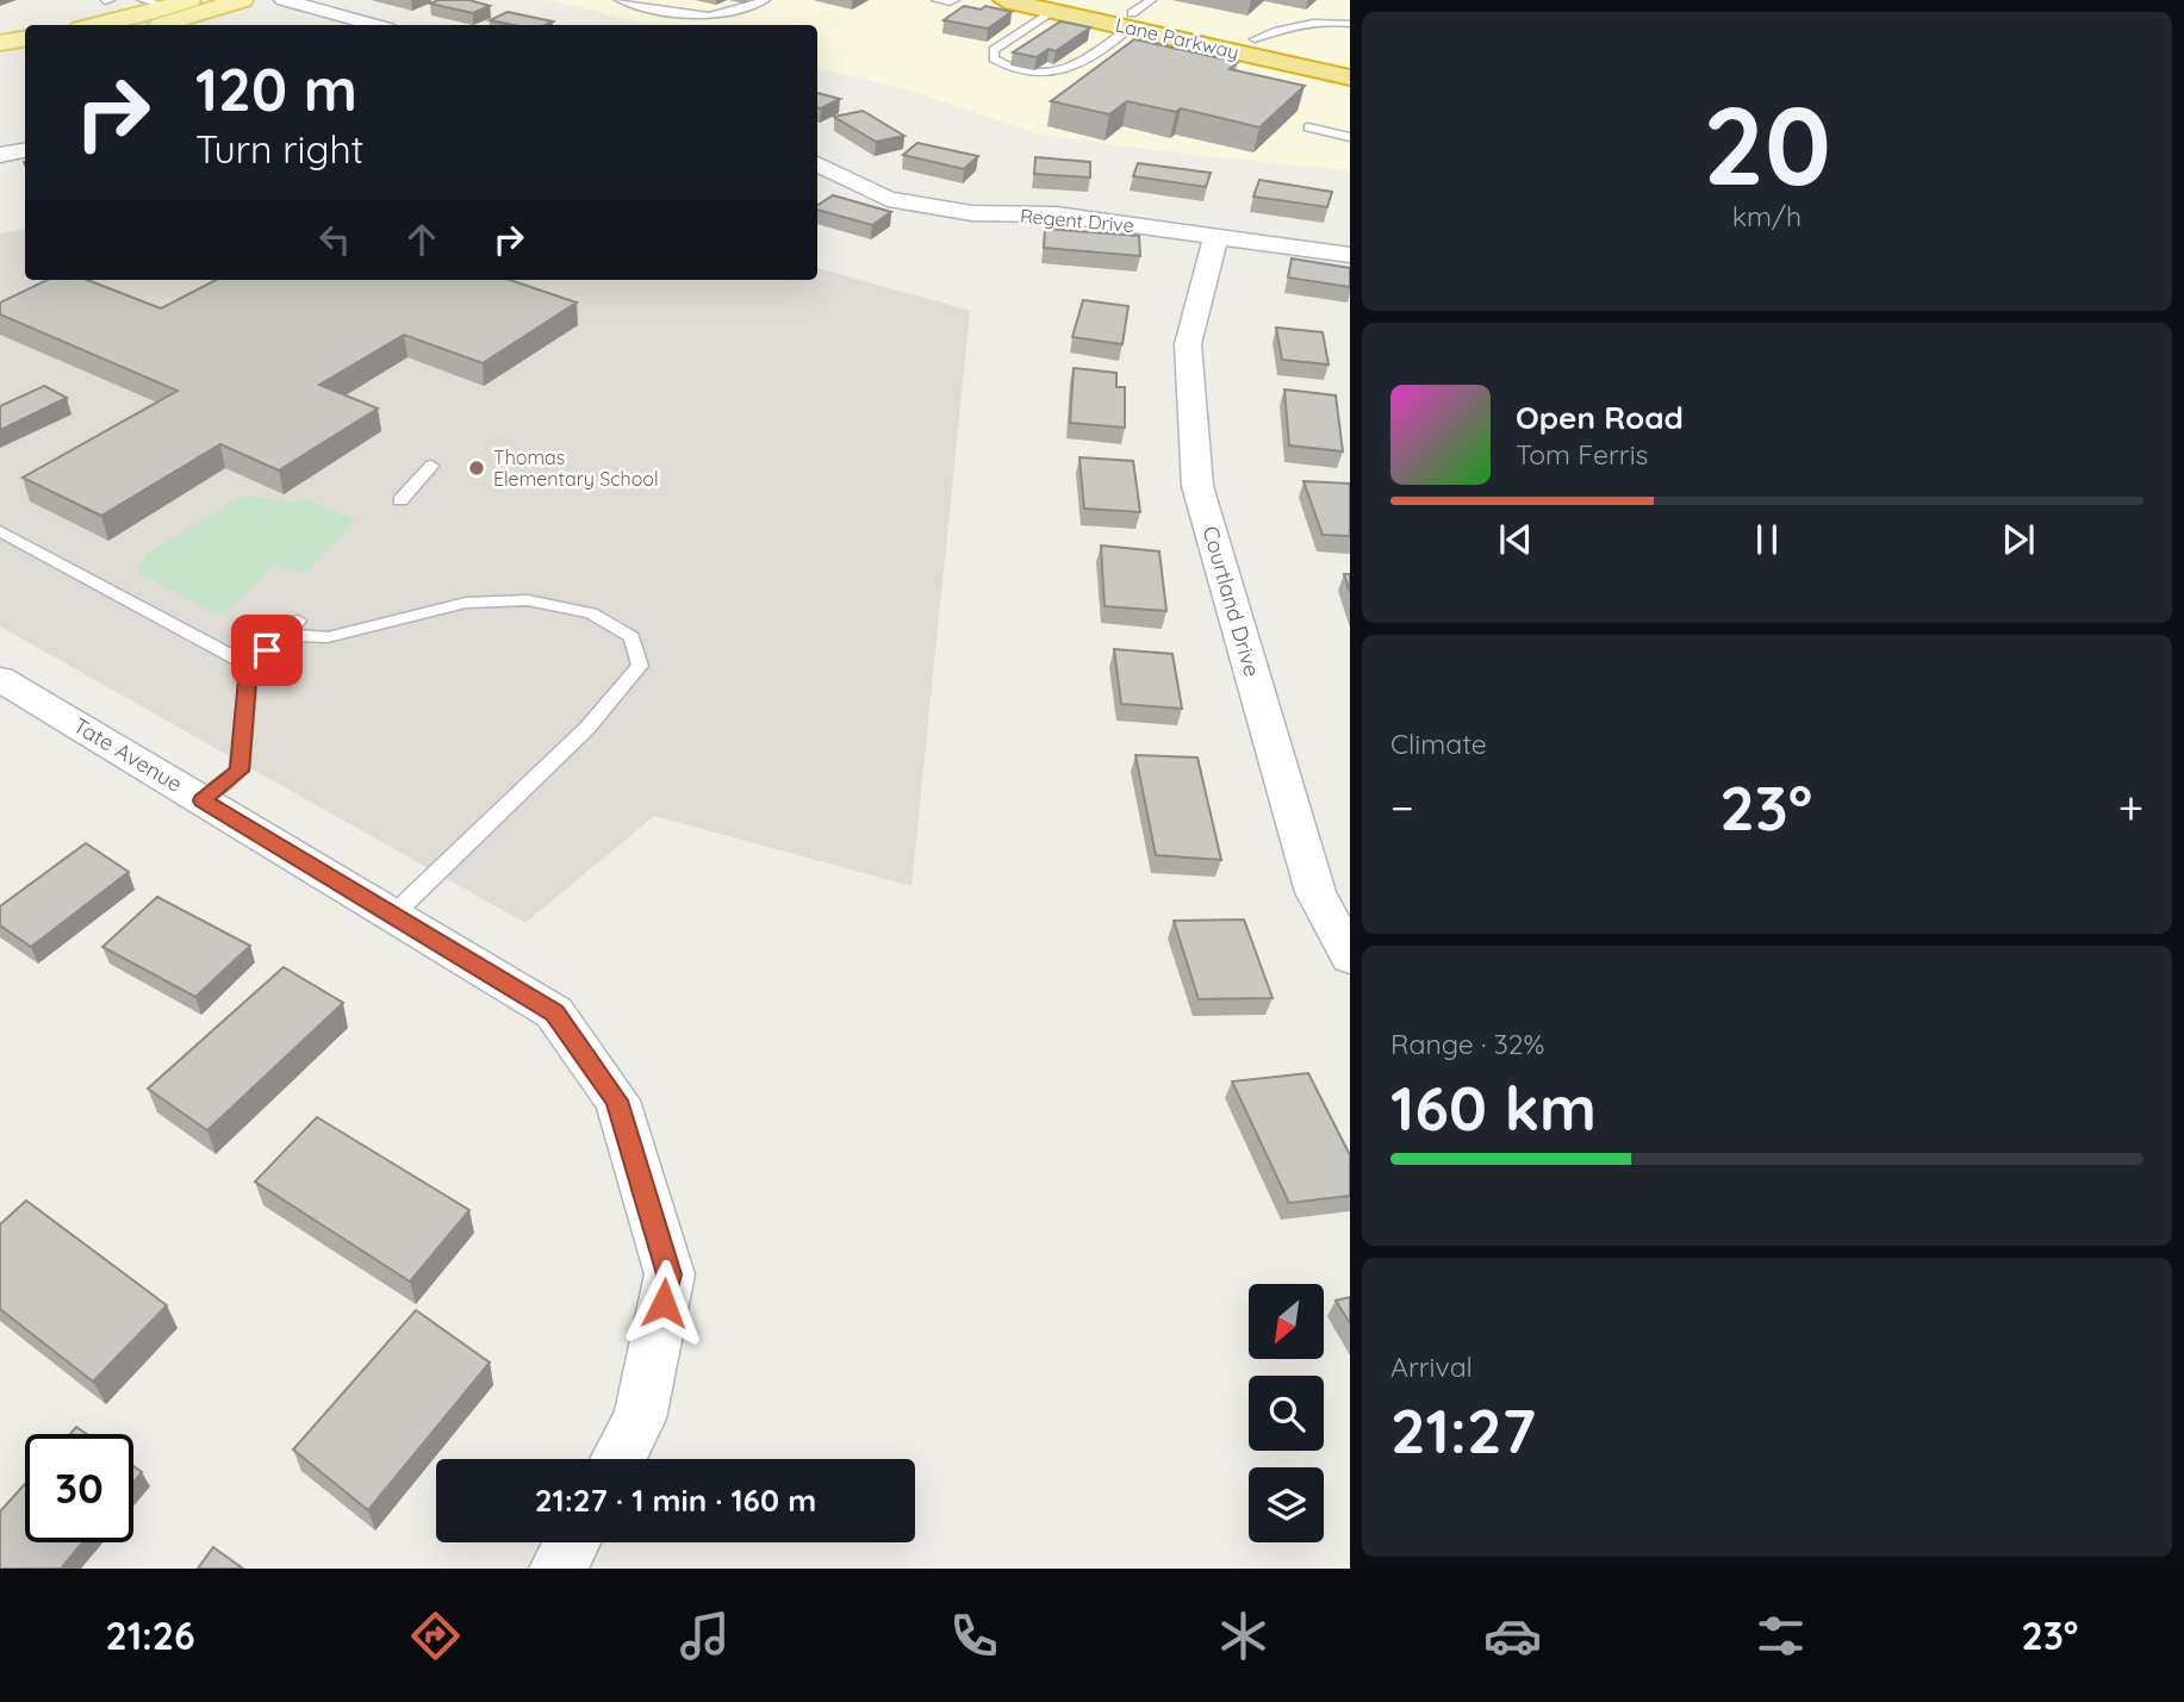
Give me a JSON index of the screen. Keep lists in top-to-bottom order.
{
  "streets": {
    "highway": ["Lane Parkway"],
    "street": ["Regent Drive", "Courtland Drive", "Tate Avenue"]
  },
  "crossings": [
    ["Regent Drive", "Courtland Drive"]
  ],
  "places": ["Thomas Elementary School"],
  "north": "bottom left",
  "page": {
    "tile": [
      ["20", "km/h"],
      "Climate",
      ["Range · 32%", "160 km"],
      ["Arrival", "21:27"]
    ],
    "turn": ["120 m", "Turn right"],
    "song": ["Open Road", "Tom Ferris"],
    "heat": ["−", "23°", "+"],
    "limit": "30",
    "trip": "21:27 · 1 min · 160 m",
    "tabs": ["21:26", "23°"]
  }
}
